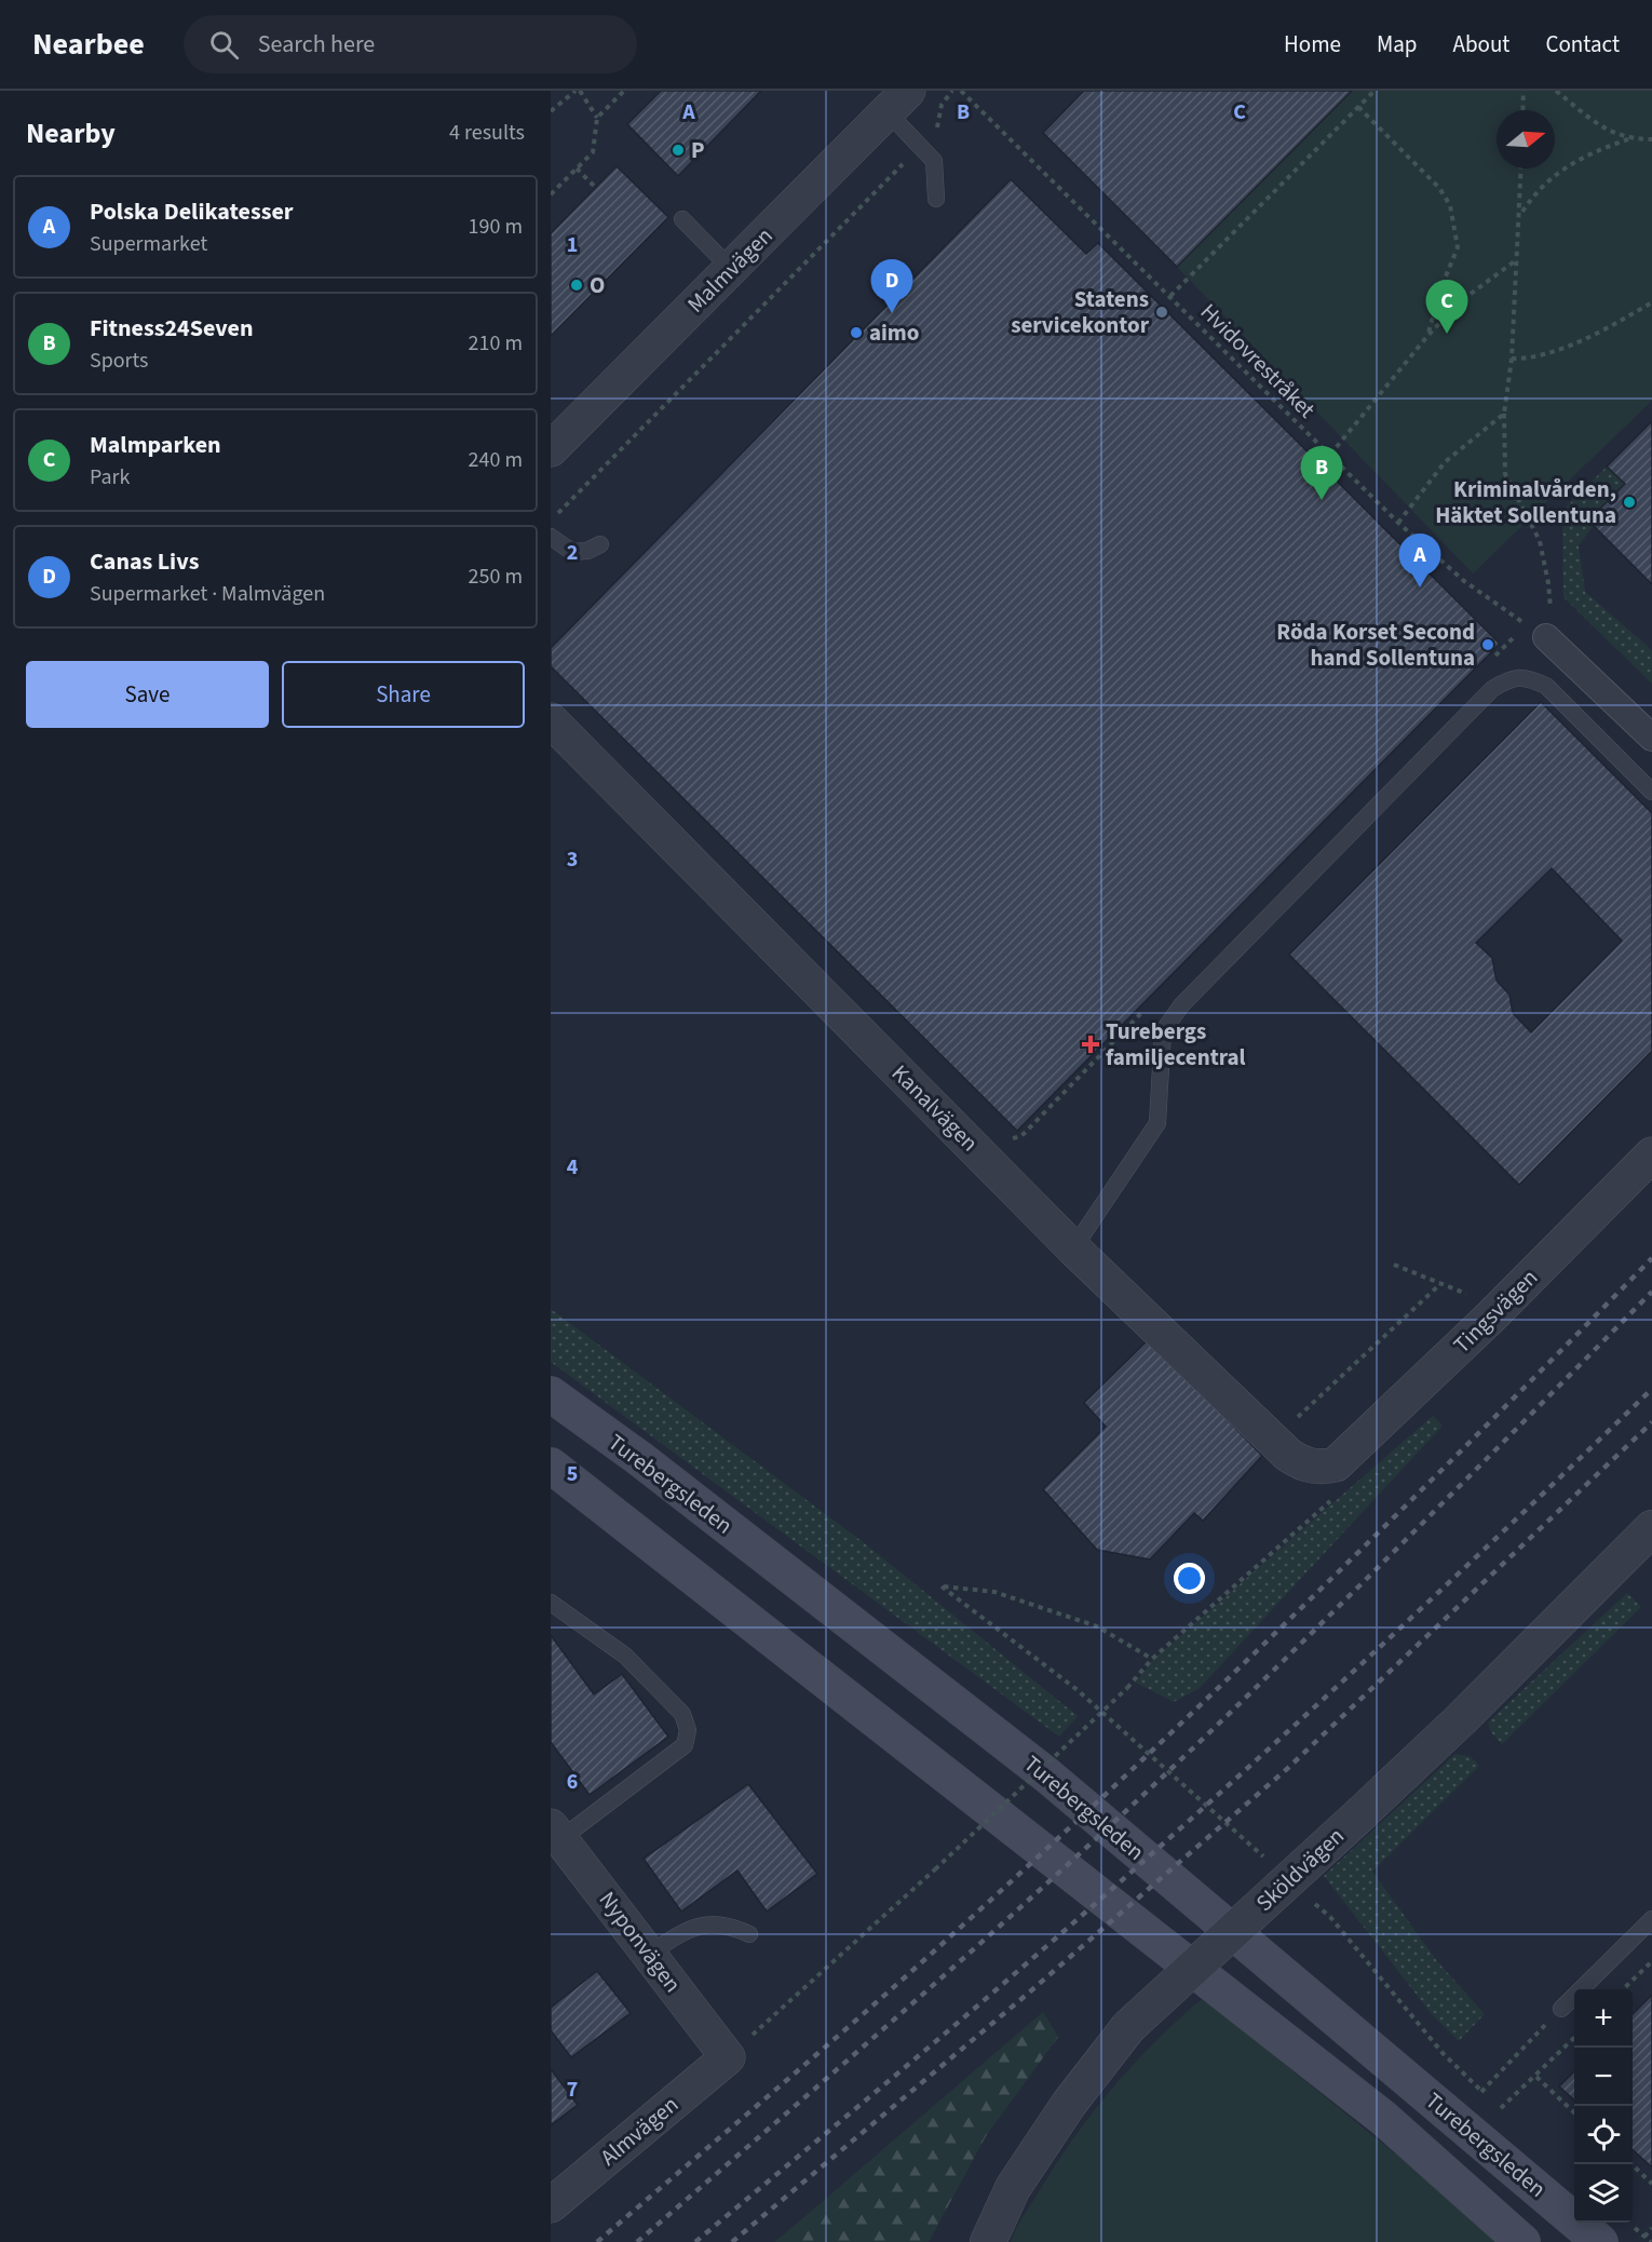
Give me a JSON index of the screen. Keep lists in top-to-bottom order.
{
  "streets": {
    "main road": ["Turebergsleden"],
    "street": [
      "Malmvägen",
      "Kanalvägen",
      "Tingsvägen",
      "Sköldvägen",
      "Nyponvägen",
      "Almvägen"
    ],
    "path": ["Hvidovrestråket"]
  },
  "crossings": [
    ["Kanalvägen", "Tingsvägen"],
    ["Nyponvägen", "Almvägen"]
  ],
  "places": {
    "other": [
      "P",
      "O",
      "Statens servicekontor",
      "aimo",
      "Kriminalvården, Häktet Sollentuna",
      "Röda Korset Second hand Sollentuna"
    ],
    "health": ["Turebergs familjecentral"]
  },
  "north": "right",
  "page": {
    "header": "Nearbee",
    "search": "Search here",
    "nav": [
      "Home",
      "Map",
      "About",
      "Contact"
    ],
    "heading": ["Nearby", "4 results"],
    "list": [
      {
        "mark": "A",
        "name": "Polska Delikatesser",
        "note": "Supermarket",
        "value": "190 m"
      },
      {
        "mark": "B",
        "name": "Fitness24Seven",
        "note": "Sports",
        "value": "210 m"
      },
      {
        "mark": "C",
        "name": "Malmparken",
        "note": "Park",
        "value": "240 m"
      },
      {
        "mark": "D",
        "name": "Canas Livs",
        "note": "Supermarket · Malmvägen",
        "value": "250 m"
      }
    ],
    "pins": [
      "D",
      "C",
      "B",
      "A"
    ],
    "buttons": ["Save", "Share"],
    "map_buttons": ["+", "−"]
  },
  "grid": {
    "columns": ["A", "B", "C"],
    "rows": [
      "1",
      "2",
      "3",
      "4",
      "5",
      "6",
      "7"
    ]
  }
}
